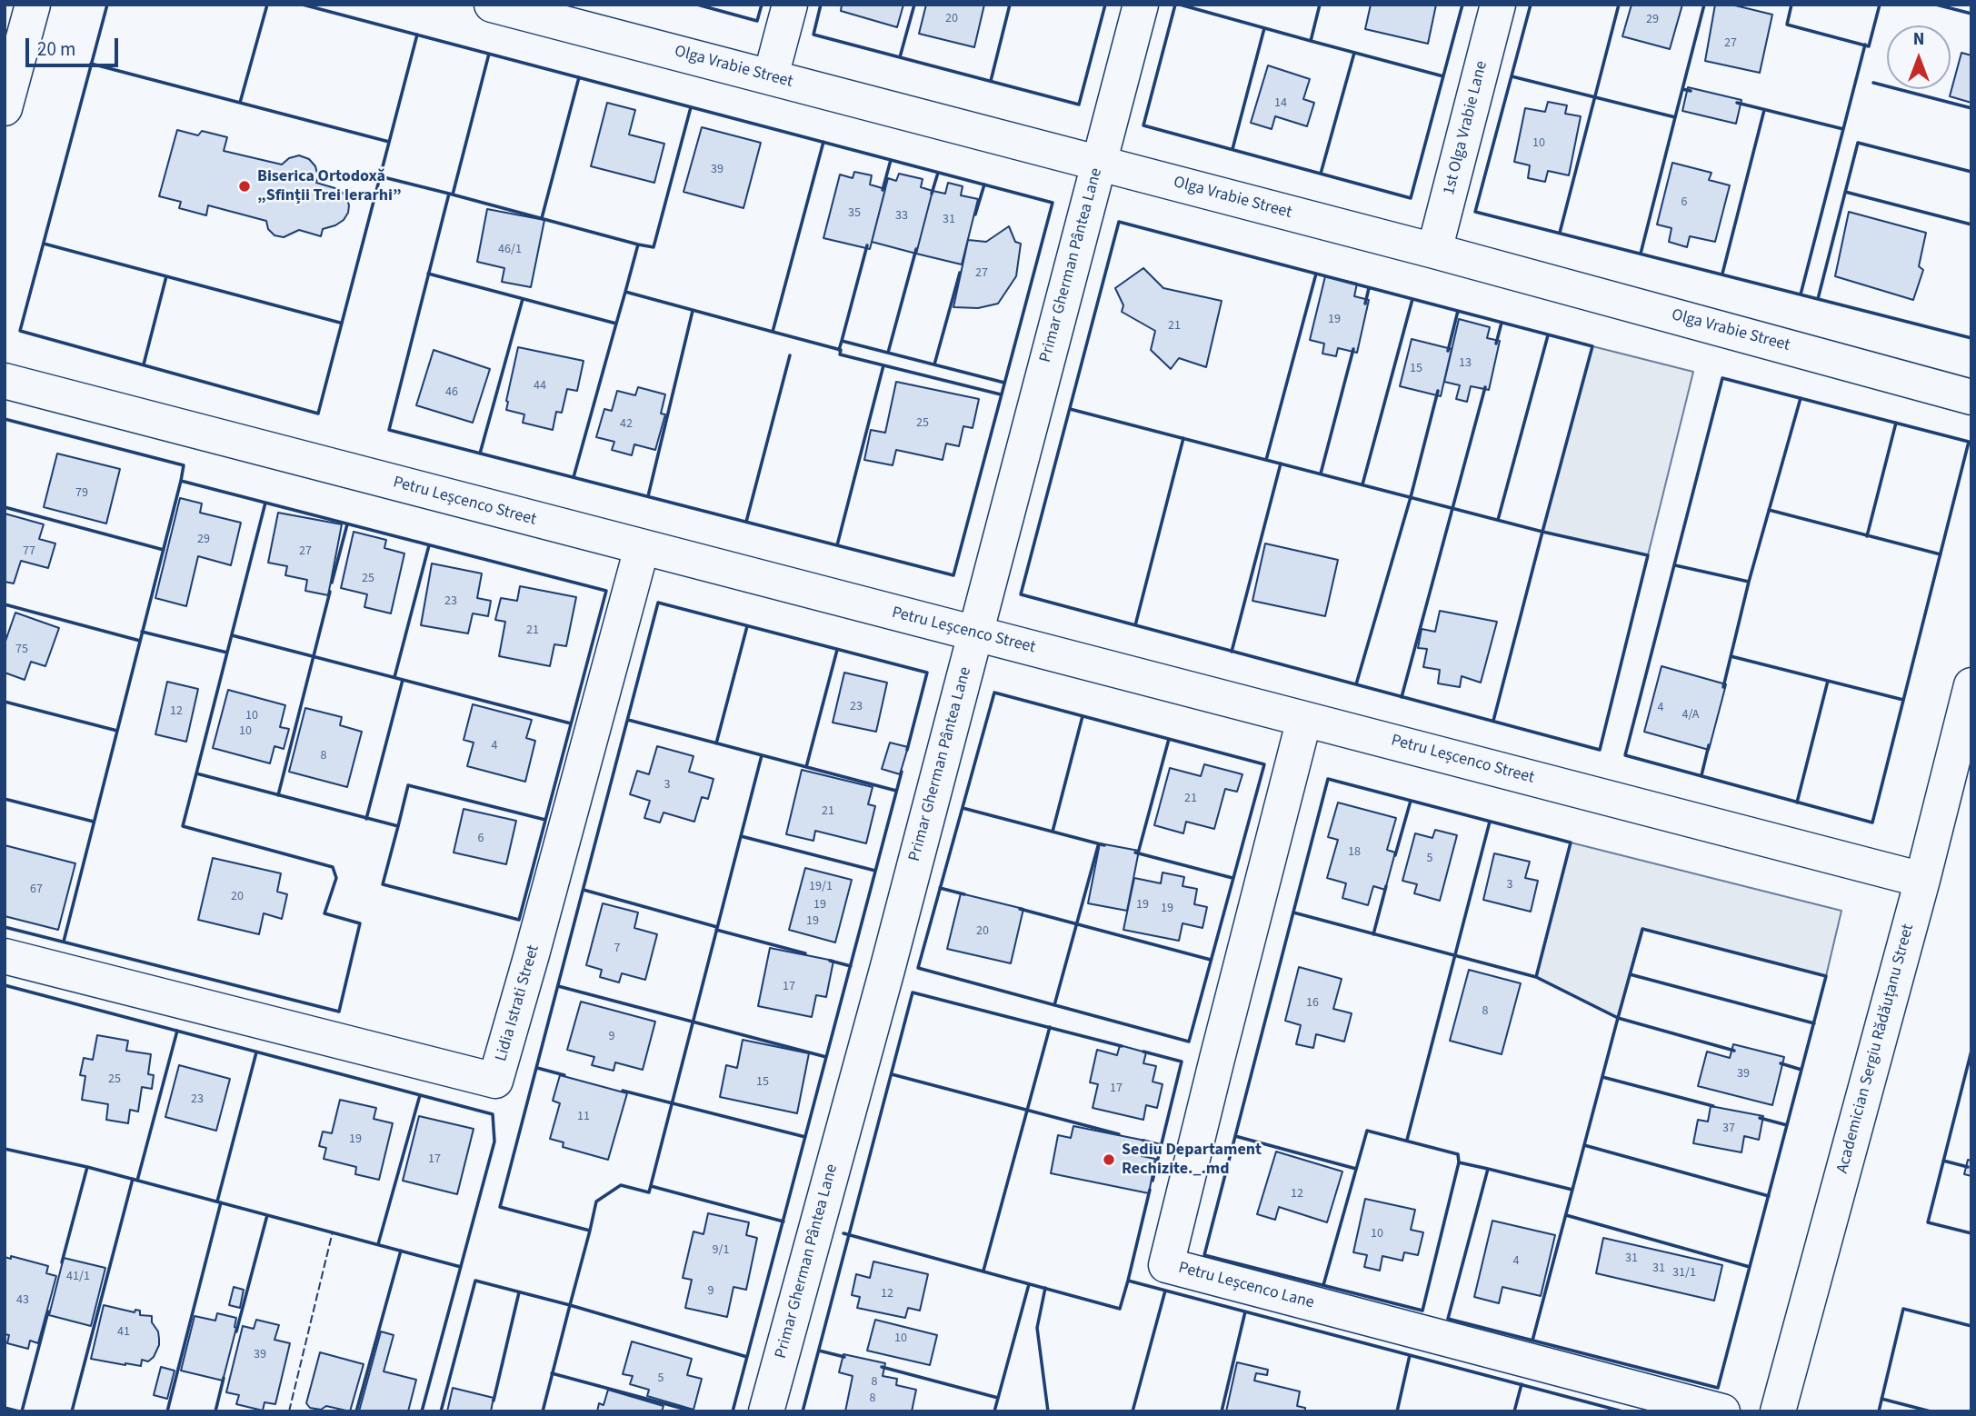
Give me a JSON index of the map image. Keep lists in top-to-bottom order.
{
  "streets": {
    "street": [
      "Olga Vrabie Street",
      "1st Olga Vrabie Lane",
      "Primar Gherman Pântea Lane",
      "Petru Leșcenco Street",
      "Lidia Istrati Street",
      "Academician Sergiu Rădăuțanu Street",
      "Petru Leșcenco Lane"
    ]
  },
  "crossings": [
    ["Olga Vrabie Street", "1st Olga Vrabie Lane"],
    ["Olga Vrabie Street", "Primar Gherman Pântea Lane"],
    ["Primar Gherman Pântea Lane", "Petru Leșcenco Street"],
    ["Petru Leșcenco Street", "Lidia Istrati Street"],
    ["Petru Leșcenco Street", "Academician Sergiu Rădăuțanu Street"],
    ["Petru Leșcenco Street", "Petru Leșcenco Lane"]
  ],
  "places": ["Biserica Ortodoxă „Sfinții Trei Ierarhi”", "Sediu Departament Rechizite._.md"],
  "house_numbers": [
    "20",
    "29",
    "27",
    "14",
    "10",
    "39",
    "6",
    "35",
    "33",
    "31",
    "46/1",
    "27",
    "19",
    "21",
    "13",
    "15",
    "44",
    "46",
    "25",
    "42",
    "79",
    "29",
    "77",
    "27",
    "25",
    "23",
    "21",
    "75",
    "23",
    "4",
    "12",
    "4/A",
    "10",
    "10",
    "4",
    "8",
    "3",
    "21",
    "21",
    "6",
    "18",
    "5",
    "3",
    "19/1",
    "67",
    "20",
    "19",
    "19",
    "19",
    "19",
    "20",
    "7",
    "17",
    "16",
    "8",
    "9",
    "39",
    "25",
    "15",
    "17",
    "23",
    "11",
    "37",
    "19",
    "17",
    "12",
    "10",
    "9/1",
    "31",
    "4",
    "31",
    "31/1",
    "41/1",
    "9",
    "12",
    "43",
    "41",
    "10",
    "39",
    "5",
    "8",
    "8"
  ],
  "scale_bar": "20 m",
  "north": "top"
}
